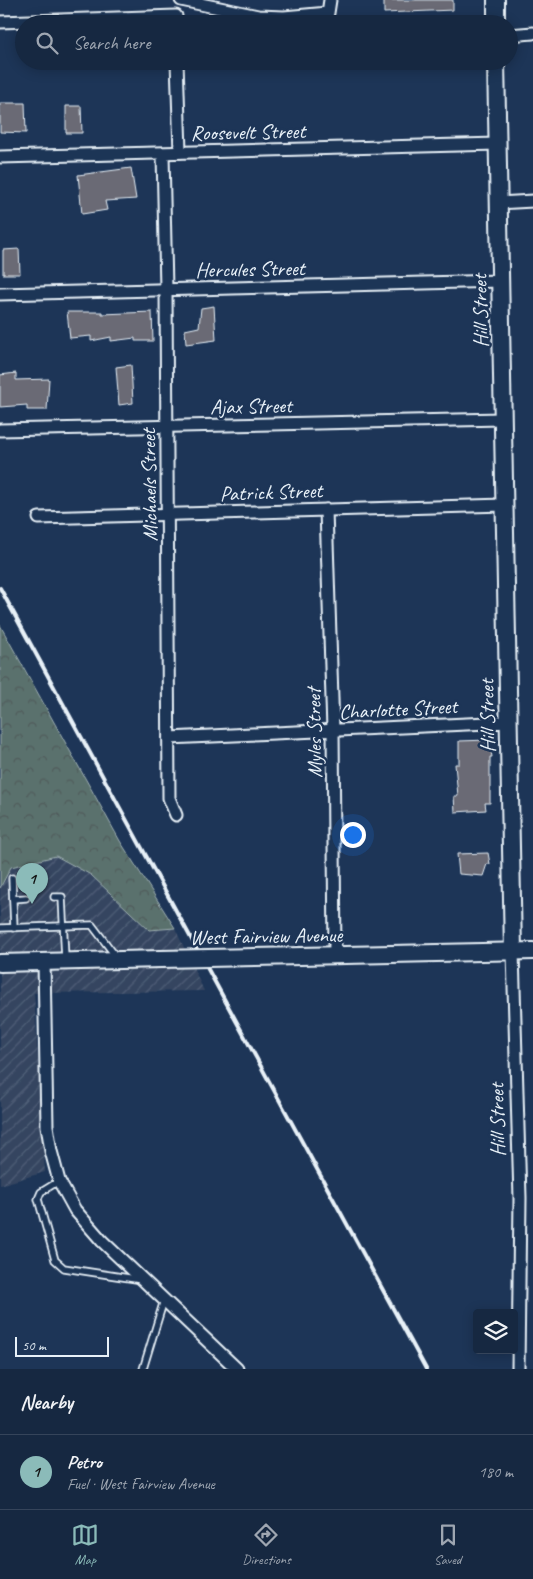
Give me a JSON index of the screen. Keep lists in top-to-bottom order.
{
  "streets": {
    "street": [
      "Roosevelt Street",
      "Hercules Street",
      "Hill Street",
      "Ajax Street",
      "Michaels Street",
      "Patrick Street",
      "Charlotte Street",
      "Myles Street",
      "West Fairview Avenue"
    ]
  },
  "crossings": [
    ["Roosevelt Street", "Hill Street"],
    ["Roosevelt Street", "Michaels Street"],
    ["Hercules Street", "Hill Street"],
    ["Hercules Street", "Michaels Street"],
    ["Hill Street", "Ajax Street"],
    ["Hill Street", "Patrick Street"],
    ["Hill Street", "Charlotte Street"],
    ["Hill Street", "West Fairview Avenue"],
    ["Ajax Street", "Michaels Street"],
    ["Michaels Street", "Patrick Street"],
    ["Michaels Street", "Charlotte Street"],
    ["Patrick Street", "Myles Street"],
    ["Charlotte Street", "Myles Street"],
    ["Myles Street", "West Fairview Avenue"]
  ],
  "scale_bar": "50 m",
  "page": {
    "search": "Search here",
    "pins": "1",
    "scale": "50 m",
    "heading": "Nearby",
    "list": [
      {
        "mark": "1",
        "name": "Petro",
        "note": "Fuel · West Fairview Avenue",
        "value": "180 m"
      }
    ],
    "nav": ["Map", "Directions", "Saved"]
  }
}
